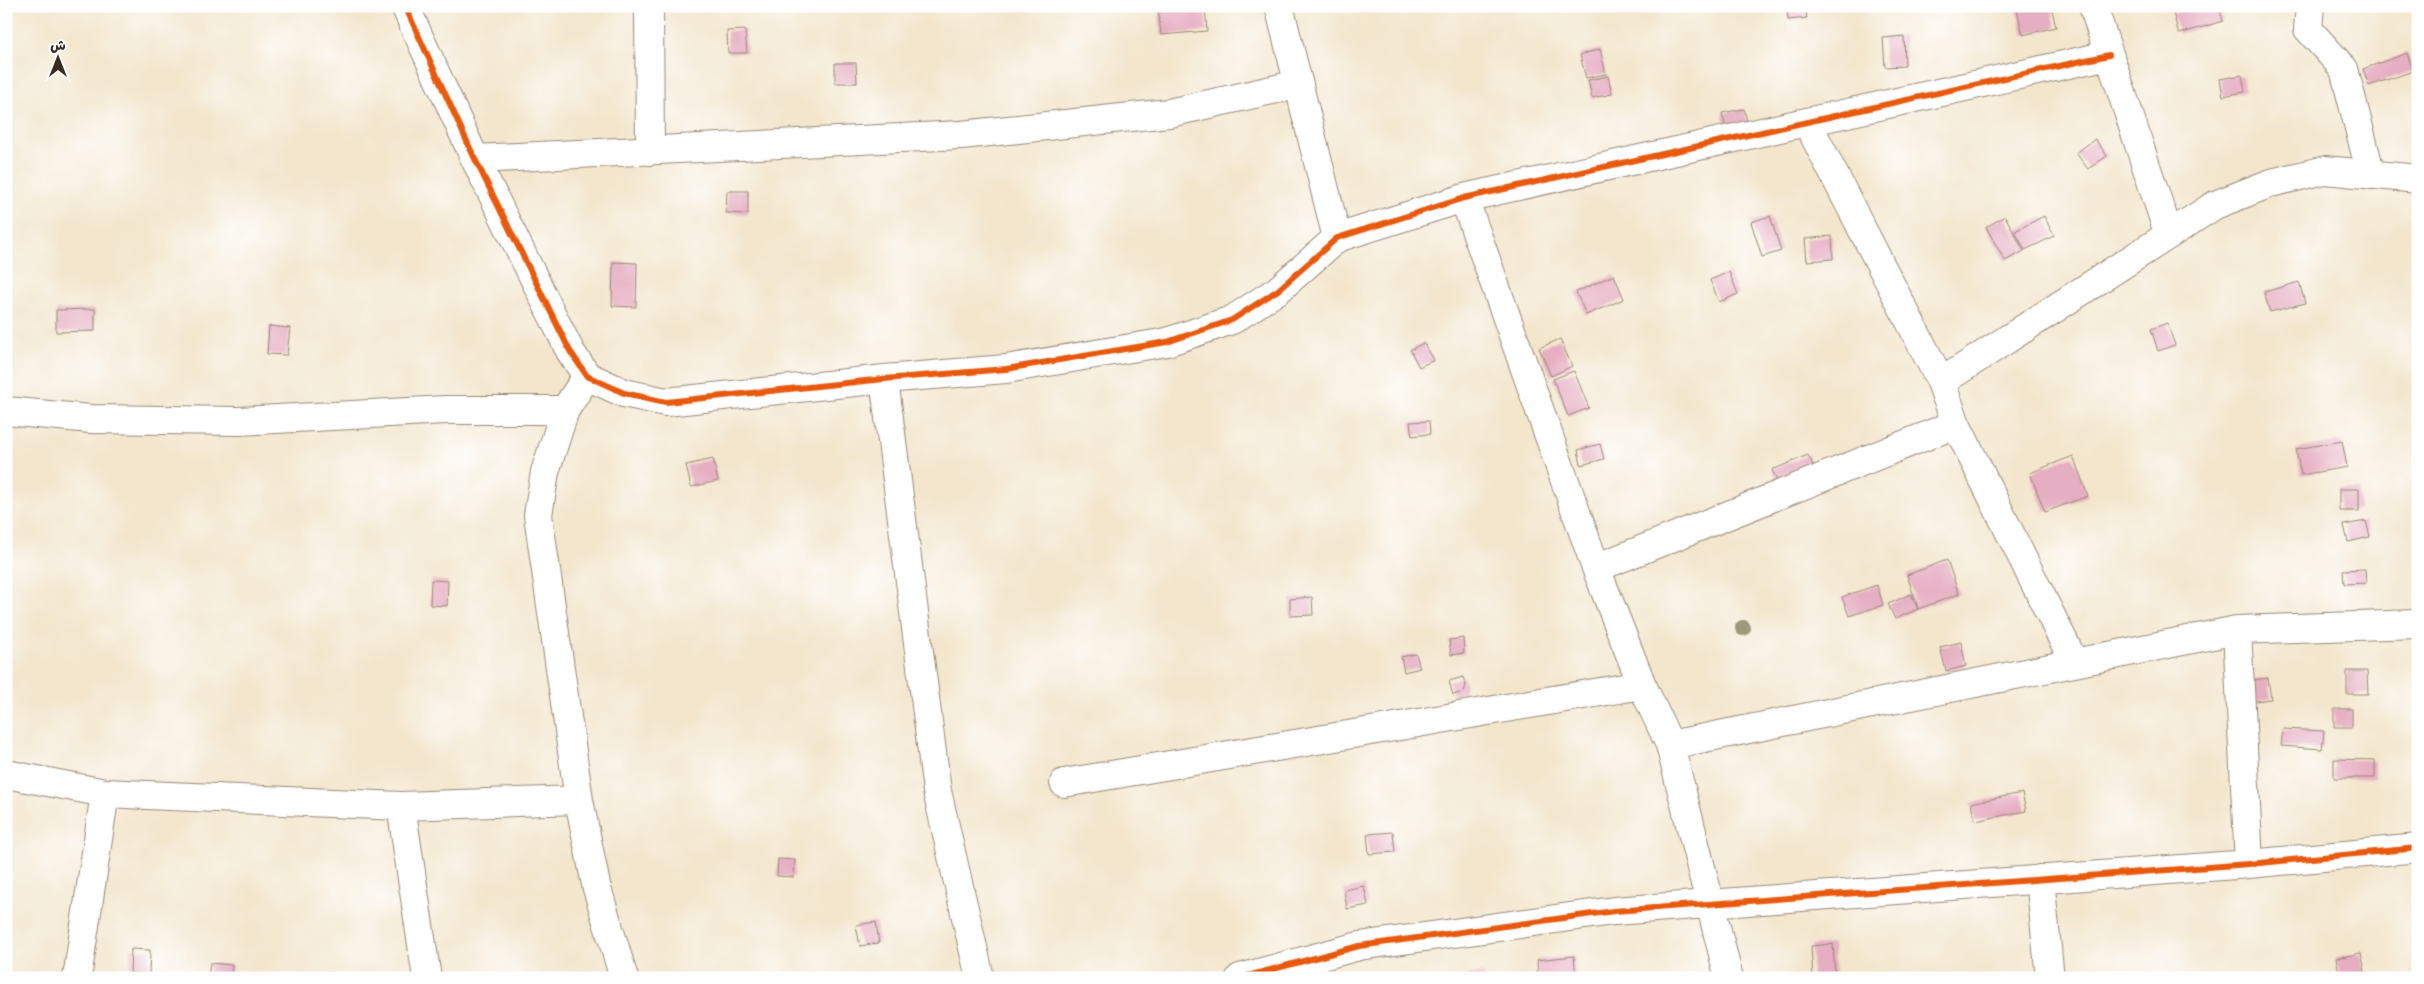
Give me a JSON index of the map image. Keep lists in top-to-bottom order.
{
  "north": "top"
}
